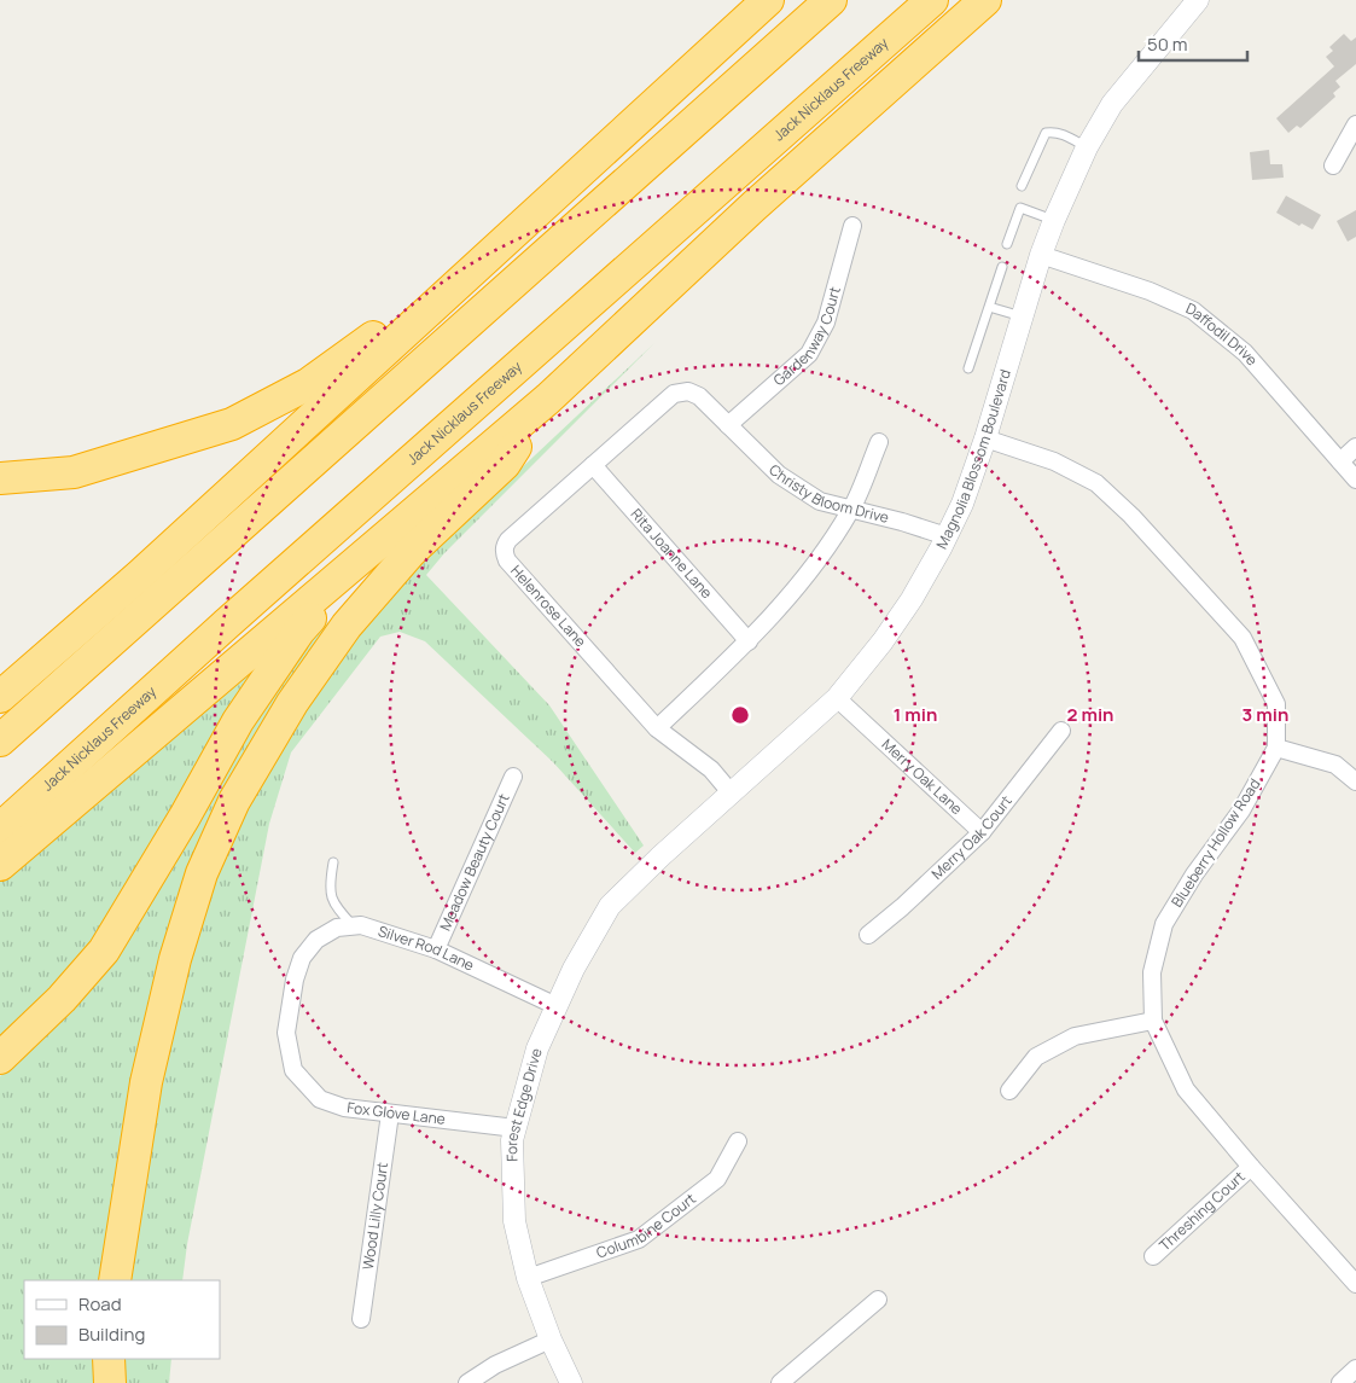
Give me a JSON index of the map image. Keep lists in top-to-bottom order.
{
  "streets": {
    "highway": ["Jack Nicklaus Freeway"],
    "street": [
      "Gardenway Court",
      "Daffodil Drive",
      "Magnolia Blossom Boulevard",
      "Christy Bloom Drive",
      "Rita Joanne Lane",
      "Helenrose Lane",
      "Merry Oak Lane",
      "Merry Oak Court",
      "Blueberry Hollow Road",
      "Meadow Beauty Court",
      "Silver Rod Lane",
      "Forest Edge Drive",
      "Fox Glove Lane",
      "Threshing Court",
      "Wood Lilly Court",
      "Columbine Court"
    ]
  },
  "crossings": [
    ["Gardenway Court", "Christy Bloom Drive"],
    ["Gardenway Court", "Helenrose Lane"],
    ["Daffodil Drive", "Magnolia Blossom Boulevard"],
    ["Magnolia Blossom Boulevard", "Christy Bloom Drive"],
    ["Magnolia Blossom Boulevard", "Helenrose Lane"],
    ["Magnolia Blossom Boulevard", "Merry Oak Lane"],
    ["Magnolia Blossom Boulevard", "Blueberry Hollow Road"],
    ["Magnolia Blossom Boulevard", "Forest Edge Drive"],
    ["Christy Bloom Drive", "Helenrose Lane"],
    ["Rita Joanne Lane", "Helenrose Lane"],
    ["Merry Oak Lane", "Merry Oak Court"],
    ["Blueberry Hollow Road", "Threshing Court"],
    ["Meadow Beauty Court", "Silver Rod Lane"],
    ["Silver Rod Lane", "Forest Edge Drive"],
    ["Silver Rod Lane", "Fox Glove Lane"],
    ["Forest Edge Drive", "Fox Glove Lane"],
    ["Forest Edge Drive", "Columbine Court"],
    ["Fox Glove Lane", "Wood Lilly Court"]
  ],
  "legend": ["Road", "Building"],
  "scale_bar": "50 m",
  "rings": ["1 min", "2 min", "3 min"]
}
